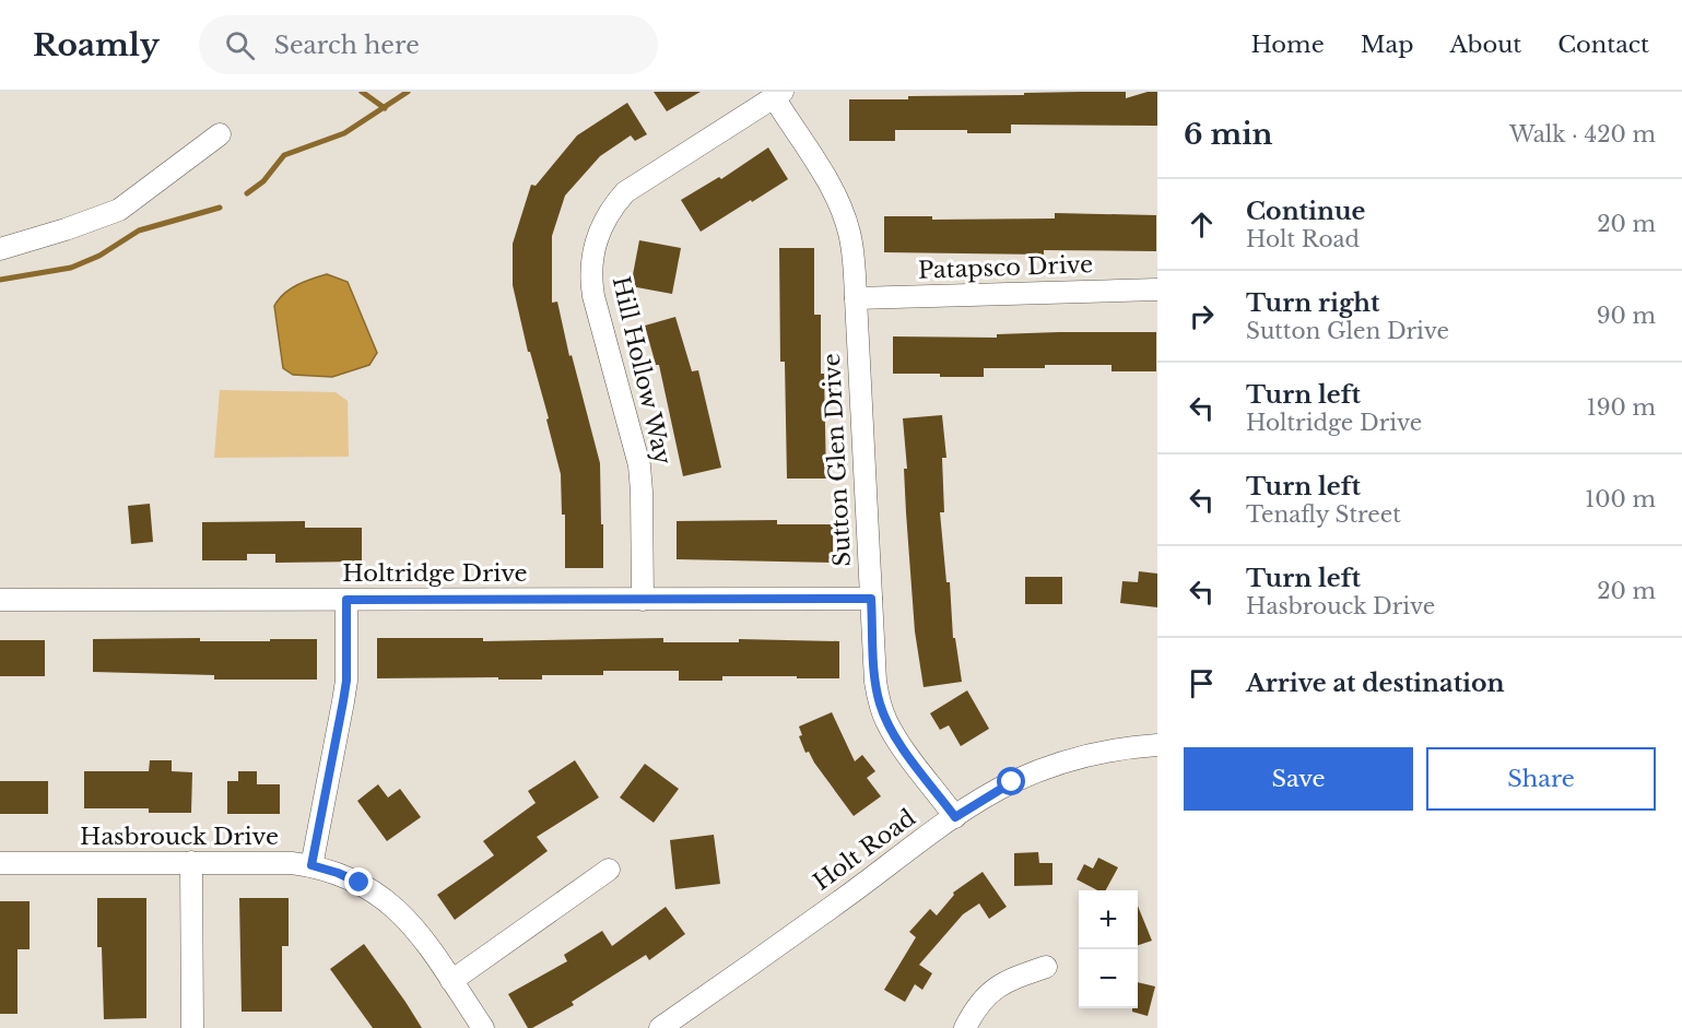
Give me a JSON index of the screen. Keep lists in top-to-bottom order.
{
  "streets": {
    "street": [
      "Patapsco Drive",
      "Hill Hollow Way",
      "Sutton Glen Drive",
      "Holtridge Drive",
      "Hasbrouck Drive",
      "Holt Road"
    ]
  },
  "crossings": [
    ["Patapsco Drive", "Sutton Glen Drive"],
    ["Hill Hollow Way", "Sutton Glen Drive"],
    ["Hill Hollow Way", "Holtridge Drive"],
    ["Sutton Glen Drive", "Holtridge Drive"],
    ["Sutton Glen Drive", "Holt Road"]
  ],
  "page": {
    "header": "Roamly",
    "search": "Search here",
    "nav": [
      "Home",
      "Map",
      "About",
      "Contact"
    ],
    "heading": ["6 min", "Walk · 420 m"],
    "list": [
      ["Continue", "Holt Road", "20 m"],
      ["Turn right", "Sutton Glen Drive", "90 m"],
      ["Turn left", "Holtridge Drive", "190 m"],
      ["Turn left", "Tenafly Street", "100 m"],
      ["Turn left", "Hasbrouck Drive", "20 m"],
      "Arrive at destination"
    ],
    "buttons": ["Save", "Share"],
    "map_buttons": ["+", "−"]
  }
}
